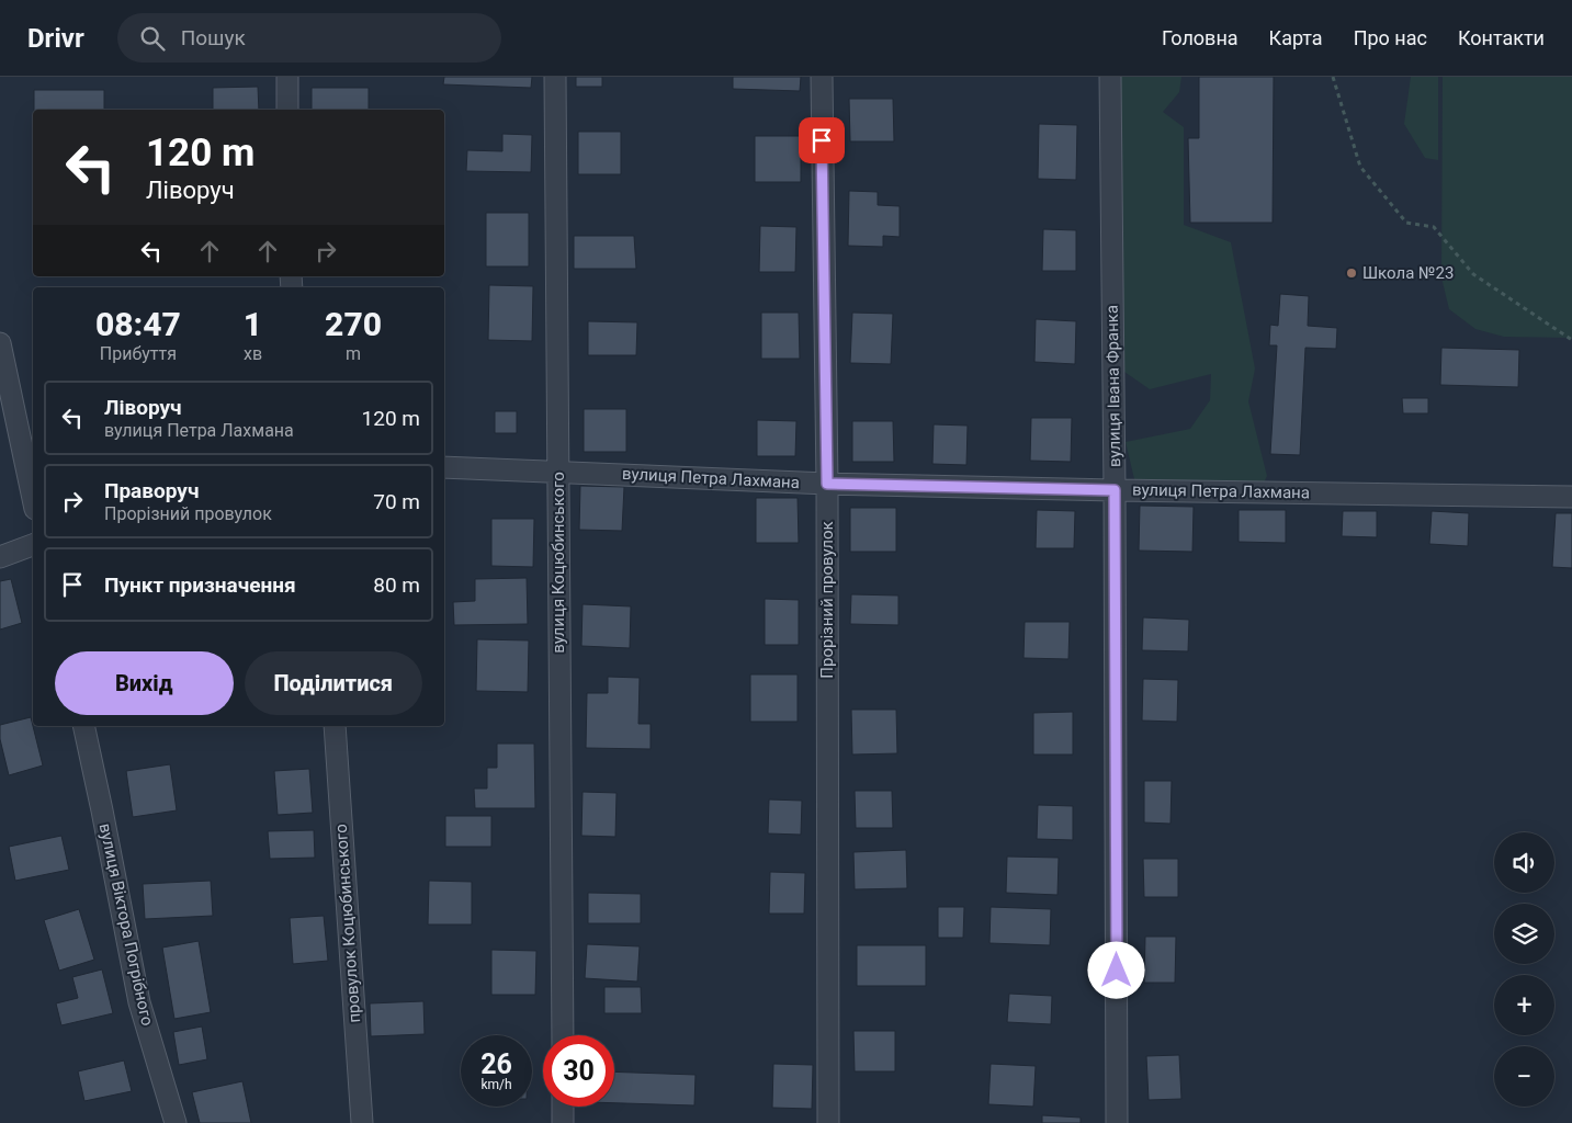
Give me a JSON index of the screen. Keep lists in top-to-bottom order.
{
  "streets": {
    "street": [
      "вулиця Івана Франка",
      "вулиця Петра Лахмана",
      "вулиця Коцюбинського",
      "Прорізний провулок",
      "провулок Коцюбинського",
      "вулиця Віктора Погрібного"
    ]
  },
  "crossings": [
    ["вулиця Івана Франка", "вулиця Петра Лахмана"],
    ["вулиця Петра Лахмана", "вулиця Коцюбинського"],
    ["вулиця Петра Лахмана", "Прорізний провулок"]
  ],
  "places": ["Школа №23"],
  "page": {
    "header": "Drivr",
    "search": "Пошук",
    "nav": [
      "Головна",
      "Карта",
      "Про нас",
      "Контакти"
    ],
    "turn": ["120 m", "Ліворуч"],
    "eta": [
      "08:47",
      "Прибуття",
      "1",
      "хв",
      "270",
      "m"
    ],
    "list": [
      {
        "name": "Ліворуч",
        "note": "вулиця Петра Лахмана",
        "value": "120 m"
      },
      {
        "name": "Праворуч",
        "note": "Прорізний провулок",
        "value": "70 m"
      },
      {
        "name": "Пункт призначення",
        "value": "80 m"
      }
    ],
    "buttons": ["Вихід", "Поділитися"],
    "map_buttons": ["+", "−"],
    "speed": "26 km/h",
    "limit": "30"
  }
}
